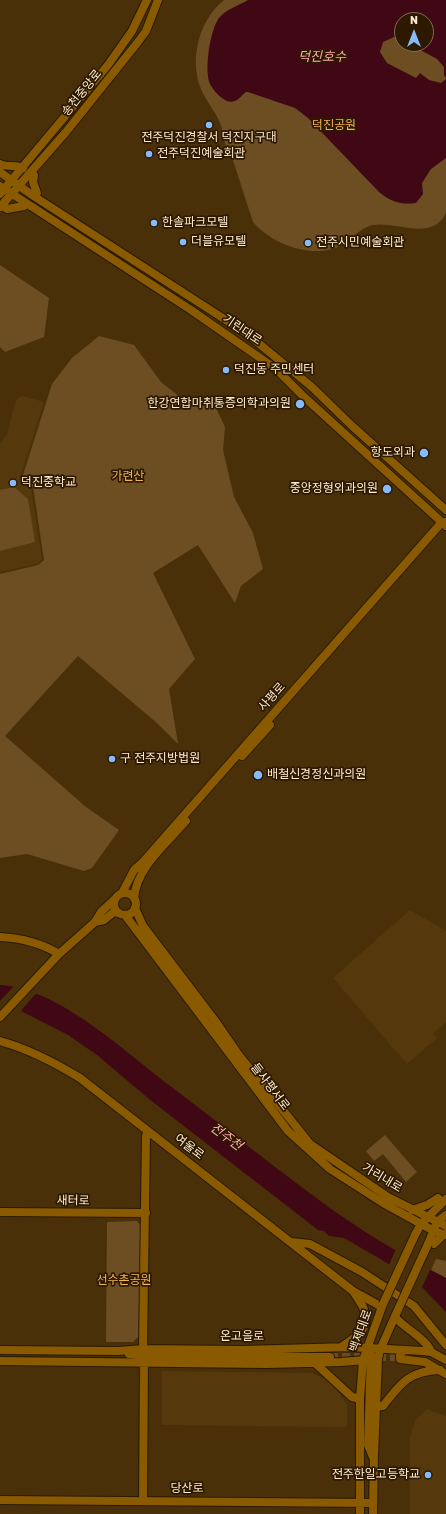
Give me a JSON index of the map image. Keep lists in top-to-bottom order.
{
  "streets": {
    "street": [
      "송천중앙로",
      "기린대로",
      "사평로",
      "들사평서로",
      "여울로",
      "가리내로",
      "새터로",
      "백제대로",
      "온고을로",
      "당산로"
    ]
  },
  "crossings": [
    ["송천중앙로", "기린대로"],
    ["기린대로", "사평로"],
    ["사평로", "들사평서로"],
    ["들사평서로", "가리내로"],
    ["들사평서로", "백제대로"],
    ["여울로", "백제대로"],
    ["가리내로", "백제대로"],
    ["백제대로", "온고을로"],
    ["백제대로", "당산로"]
  ],
  "water": ["덕진호수", "전주천"],
  "parks": ["덕진공원", "가련산", "선수촌공원"],
  "places": [
    "전주덕진경찰서 덕진지구대",
    "전주덕진예술회관",
    "한솔파크모텔",
    "더블유모텔",
    "전주시민예술회관",
    "덕진동 주민센터",
    "한강연합마취통증의학과의원",
    "항도외과",
    "덕진중학교",
    "중앙정형외과의원",
    "구 전주지방법원",
    "배철신경정신과의원",
    "전주한일고등학교"
  ],
  "north": "top"
}
